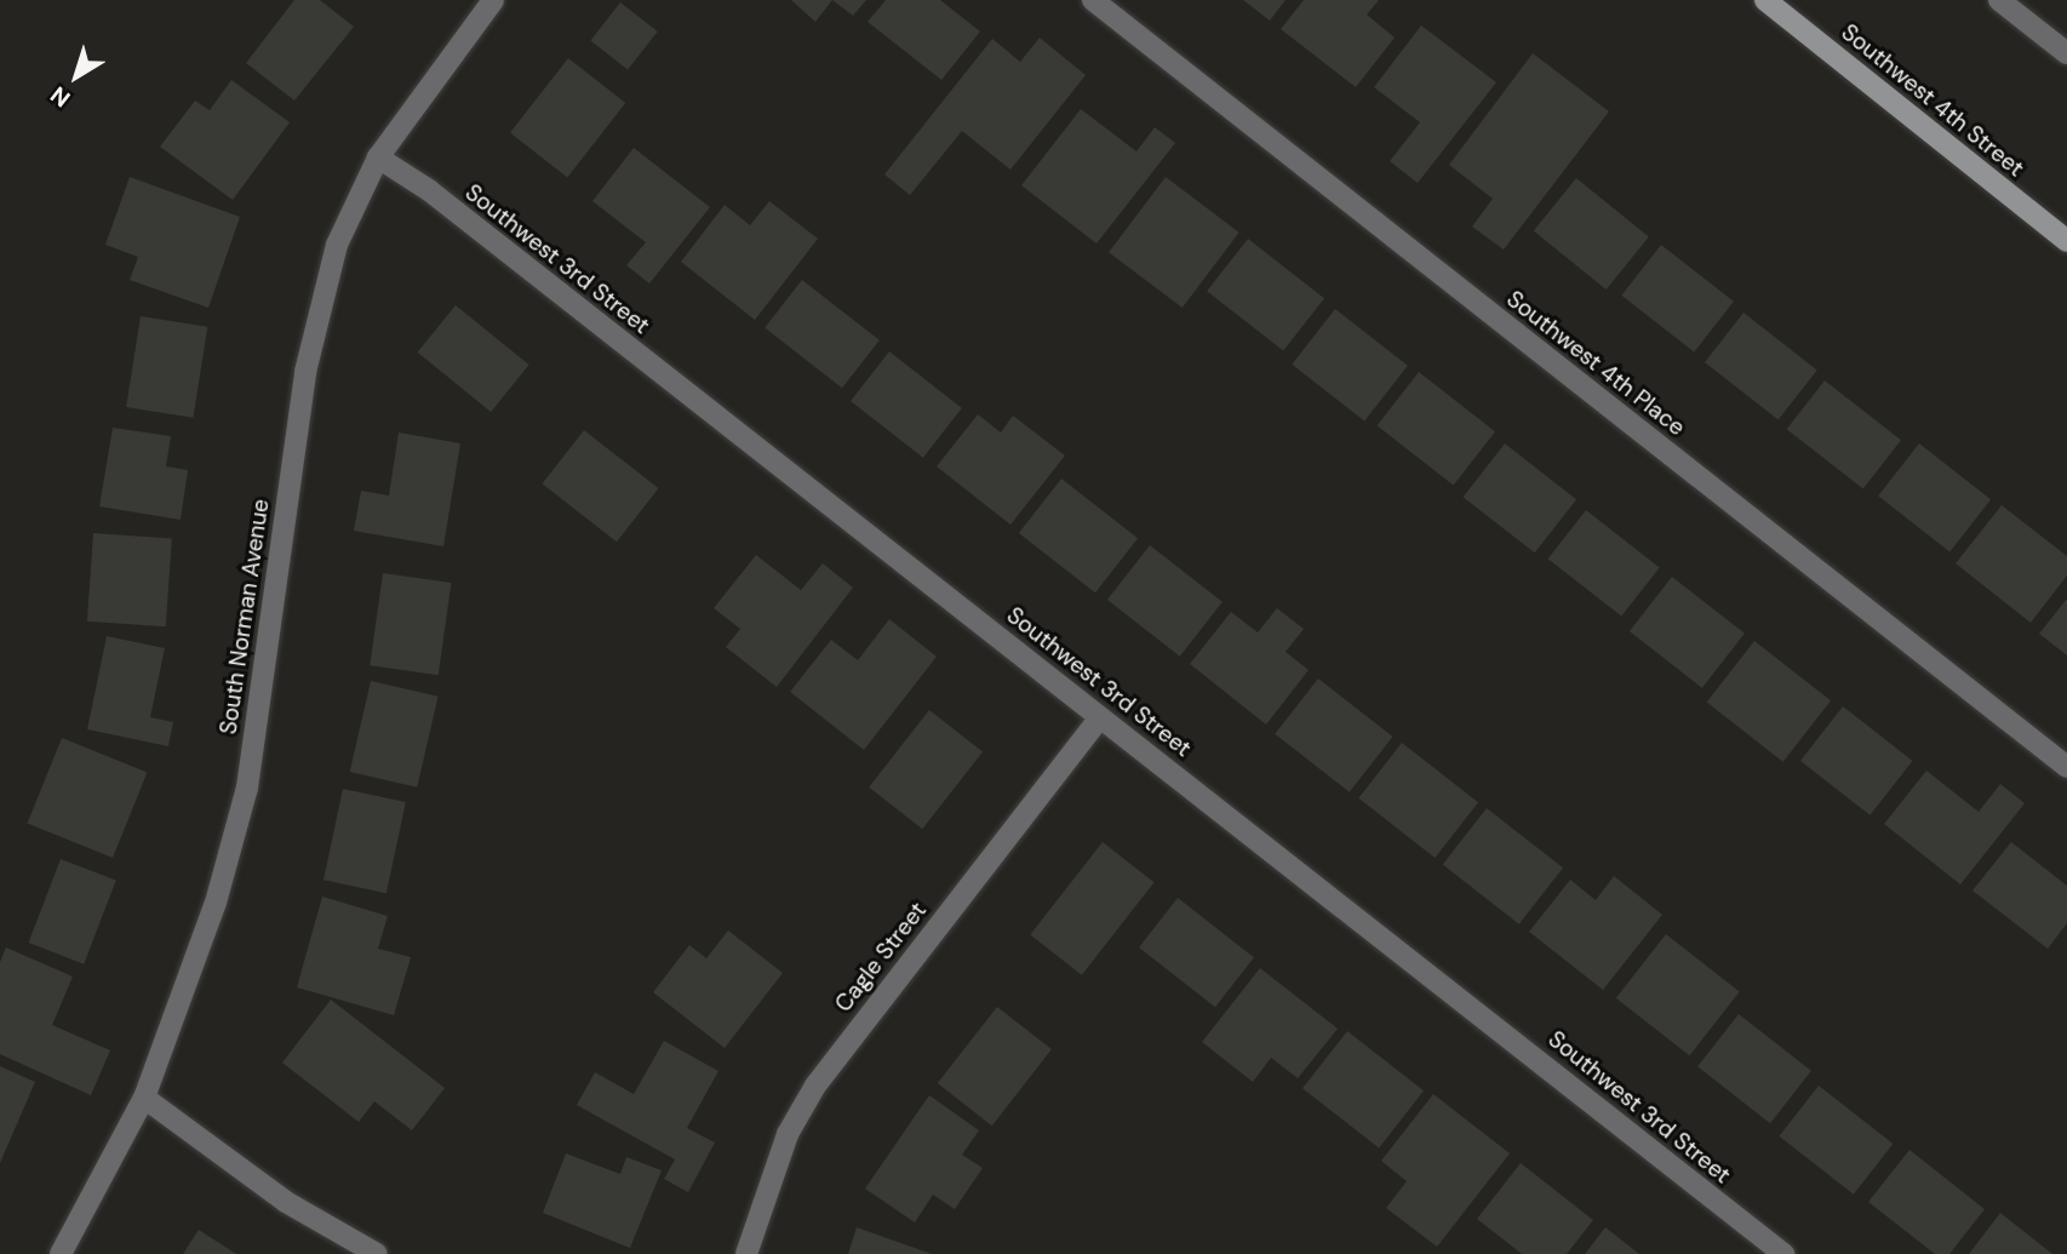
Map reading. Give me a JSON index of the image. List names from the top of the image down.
{
  "streets": {
    "main road": ["Southwest 4th Street"],
    "street": [
      "Southwest 3rd Street",
      "Southwest 4th Place",
      "South Norman Avenue",
      "Cagle Street"
    ]
  },
  "crossings": [
    ["Southwest 3rd Street", "South Norman Avenue"],
    ["Southwest 3rd Street", "Cagle Street"]
  ],
  "north": "bottom left"
}
